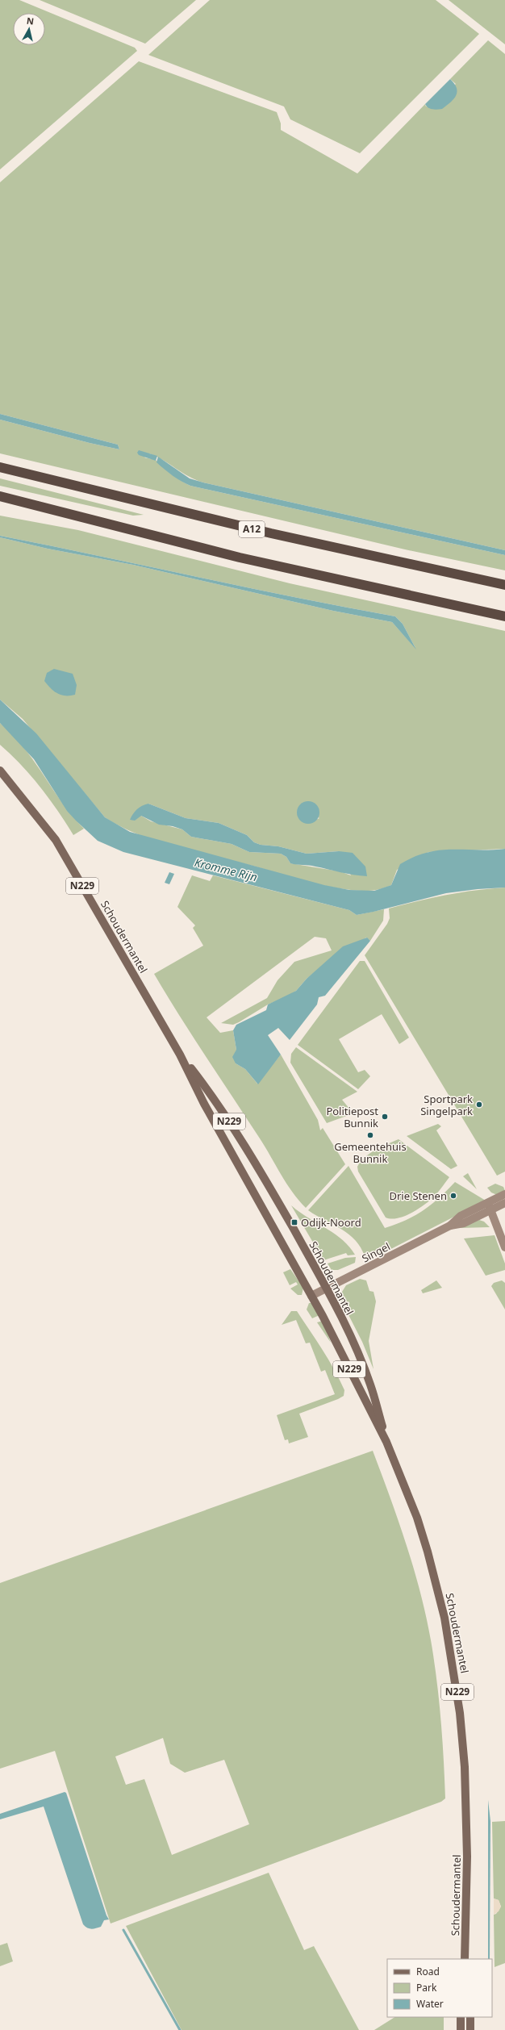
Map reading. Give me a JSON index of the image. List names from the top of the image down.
{
  "streets": {
    "highway": ["A12"],
    "main road": ["N229", "Schoudermantel"],
    "street": ["Singel"]
  },
  "crossings": [
    ["Schoudermantel", "Singel"]
  ],
  "water": ["Kromme Rijn"],
  "places": {
    "other": [
      "Sportpark Singelpark",
      "Politiepost Bunnik",
      "Gemeentehuis Bunnik",
      "Drie Stenen"
    ],
    "transit": ["Odijk-Noord"]
  },
  "legend": ["Road", "Park", "Water"],
  "north": "top"
}
